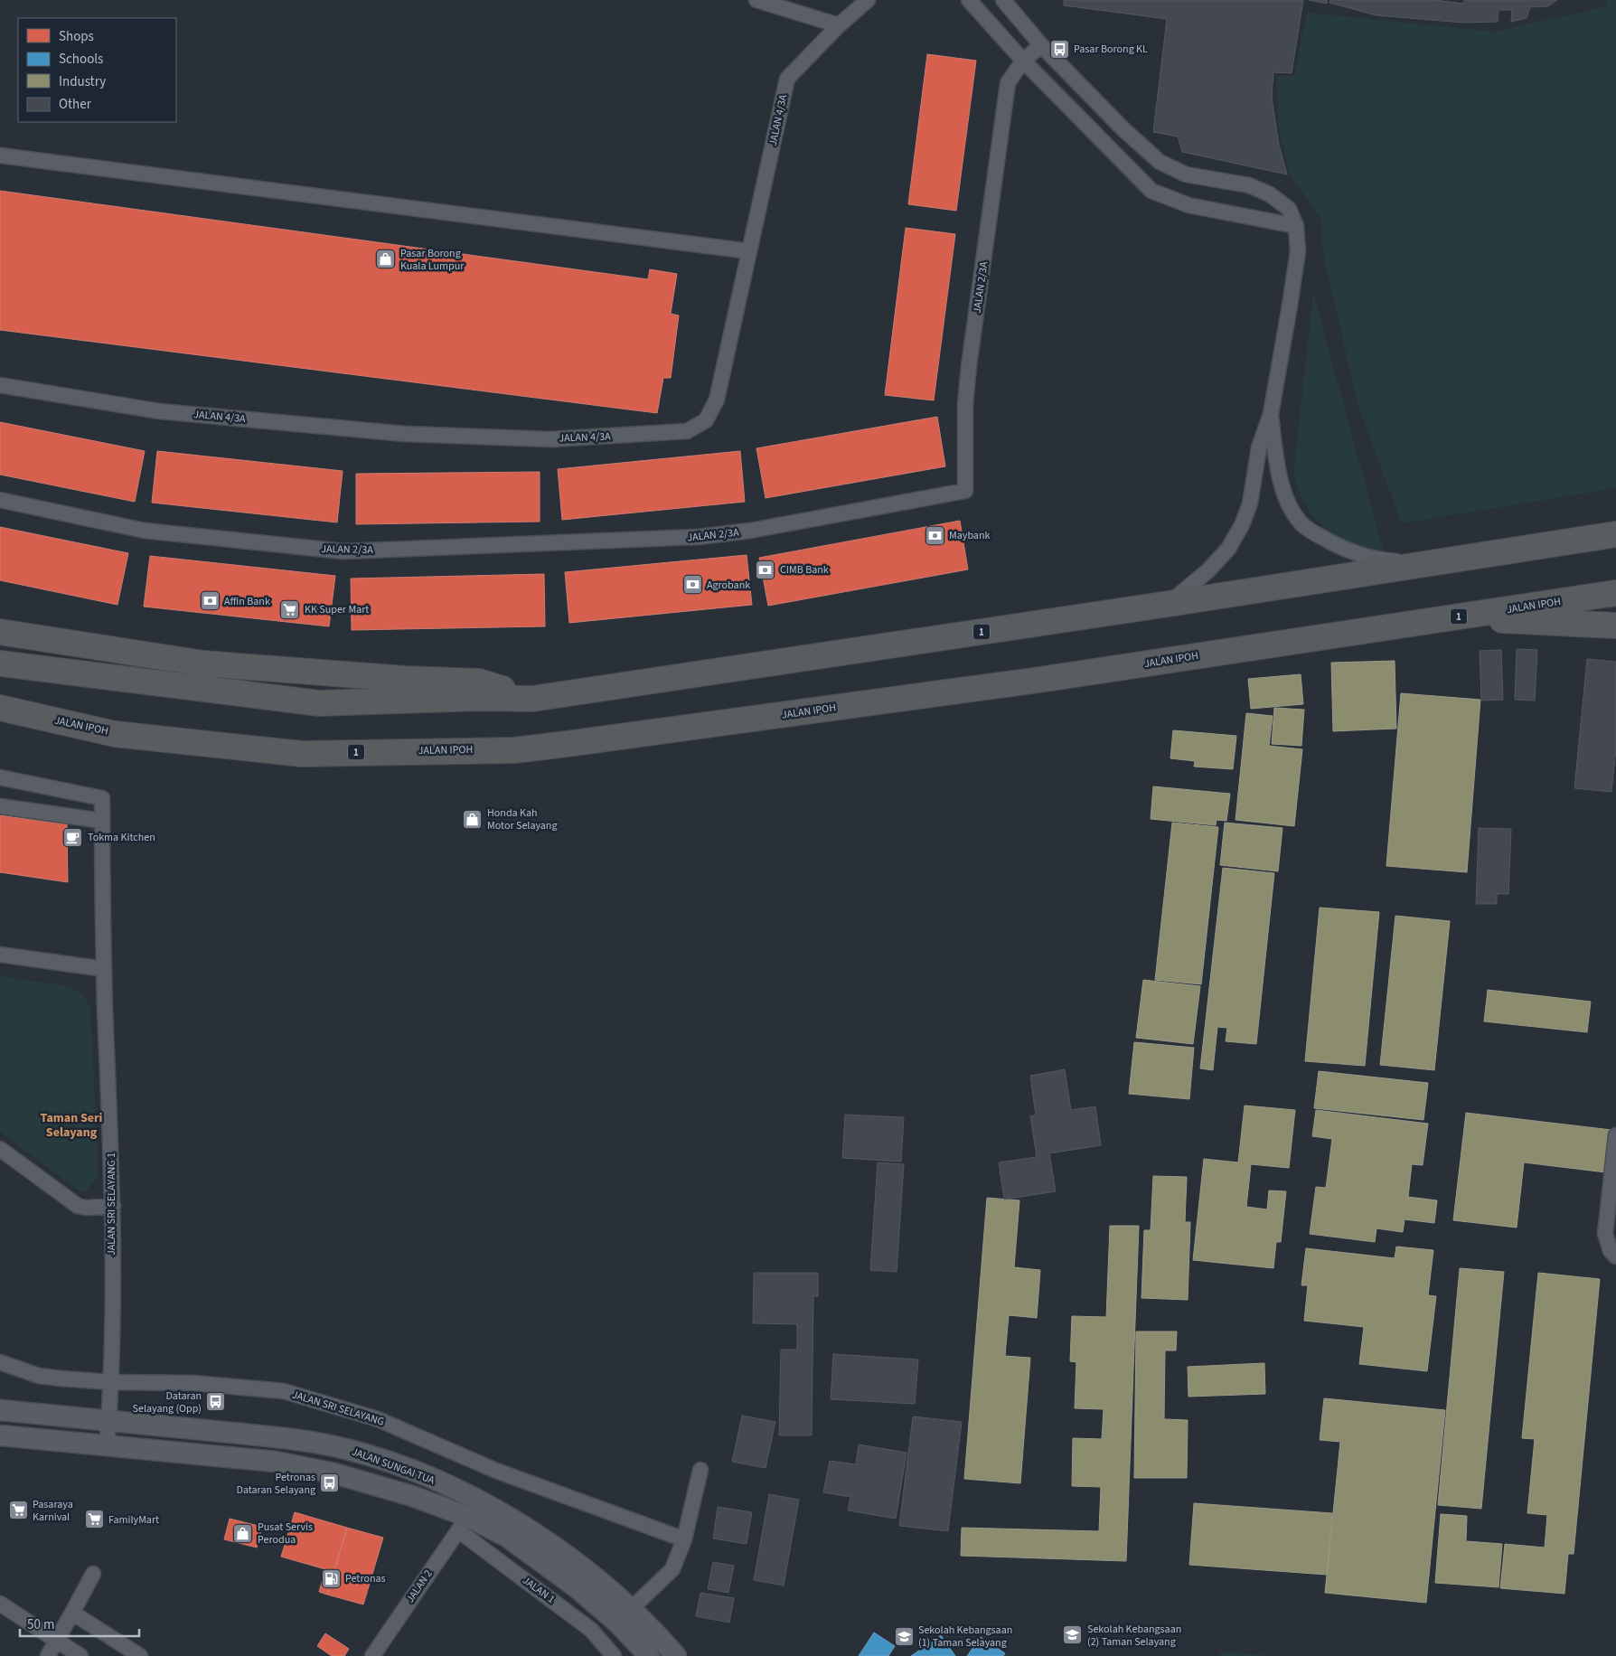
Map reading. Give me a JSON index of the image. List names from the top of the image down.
{
  "streets": {
    "highway": ["JALAN IPOH", "1"],
    "main road": ["JALAN SUNGAI TUA"],
    "street": [
      "JALAN 4/3A",
      "JALAN 2/3A",
      "JALAN SRI SELAYANG 1",
      "JALAN SRI SELAYANG",
      "JALAN 2",
      "JALAN 1"
    ]
  },
  "crossings": [
    ["JALAN SRI SELAYANG 1", "JALAN SRI SELAYANG"],
    ["JALAN SRI SELAYANG 1", "JALAN SUNGAI TUA"],
    ["JALAN SUNGAI TUA", "JALAN 2"],
    ["JALAN SUNGAI TUA", "JALAN 1"],
    ["JALAN 2", "JALAN 1"]
  ],
  "districts": ["Taman Seri Selayang"],
  "places": {
    "bus stop": ["Pasar Borong KL", "Dataran Selayang (Opp)", "Petronas Dataran Selayang"],
    "shop": ["Pasar Borong Kuala Lumpur", "Honda Kah Motor Selayang", "Pusat Servis Perodua"],
    "bank": [
      "Maybank",
      "CIMB Bank",
      "Agrobank",
      "Affin Bank"
    ],
    "supermarket": ["KK Super Mart", "Pasaraya Karnival", "FamilyMart"],
    "cafe": ["Tokma Kitchen"],
    "fuel station": ["Petronas"],
    "school or university": ["Sekolah Kebangsaan (2) Taman Selayang", "Sekolah Kebangsaan (1) Taman Selayang"]
  },
  "legend": [
    "Shops",
    "Schools",
    "Industry",
    "Other"
  ],
  "scale_bar": "50 m"
}
